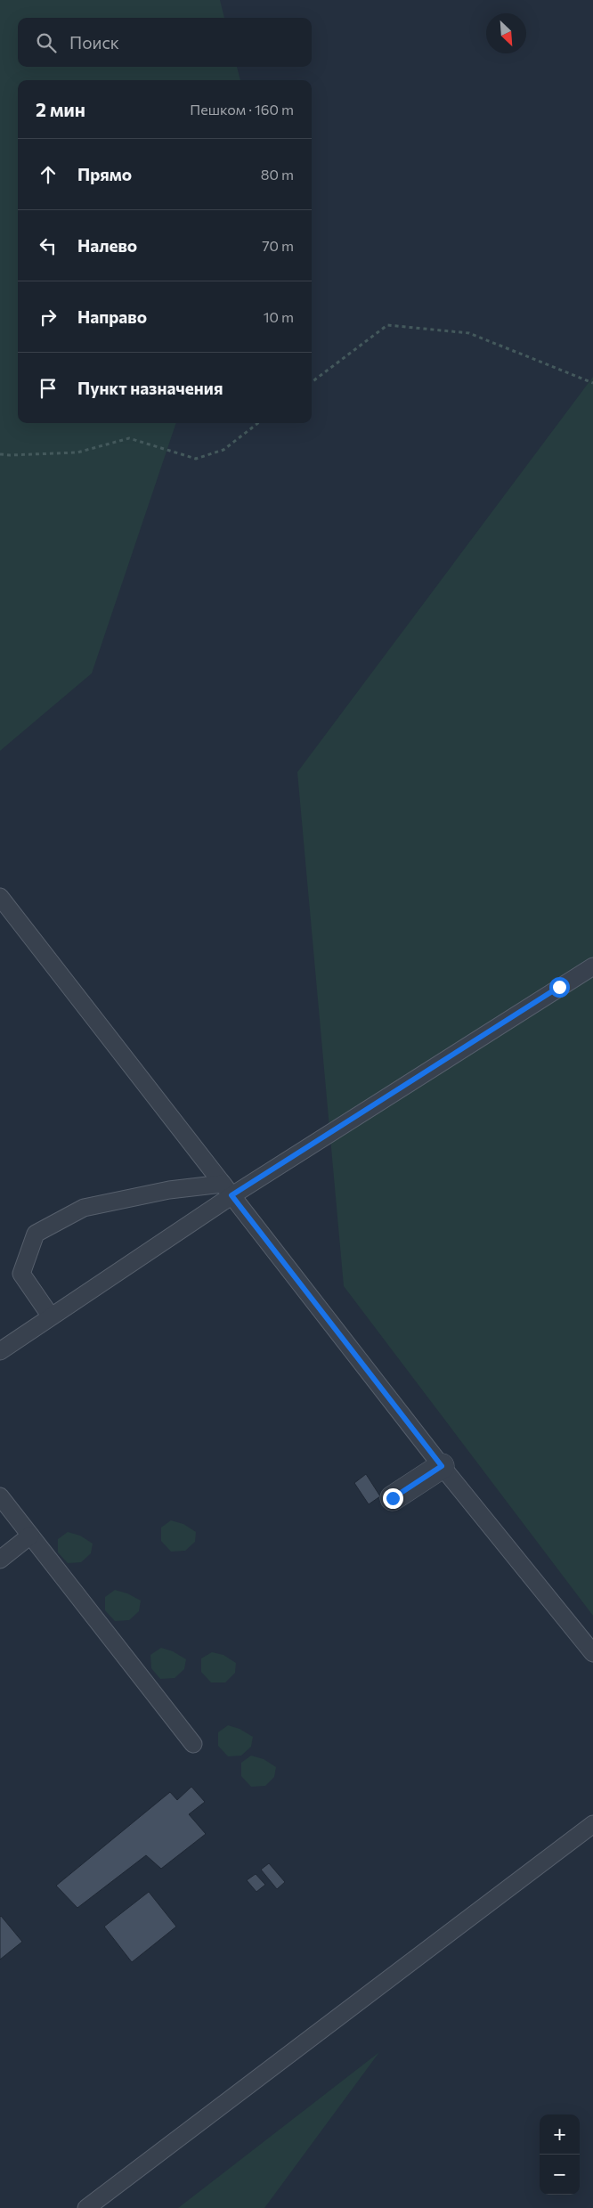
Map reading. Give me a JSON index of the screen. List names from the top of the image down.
{
  "north": "bottom right",
  "page": {
    "search": "Поиск",
    "heading": ["2 мин", "Пешком · 160 m"],
    "list": [
      ["Прямо", "80 m"],
      ["Налево", "70 m"],
      ["Направо", "10 m"],
      "Пункт назначения"
    ],
    "map_buttons": ["+", "−"]
  }
}
